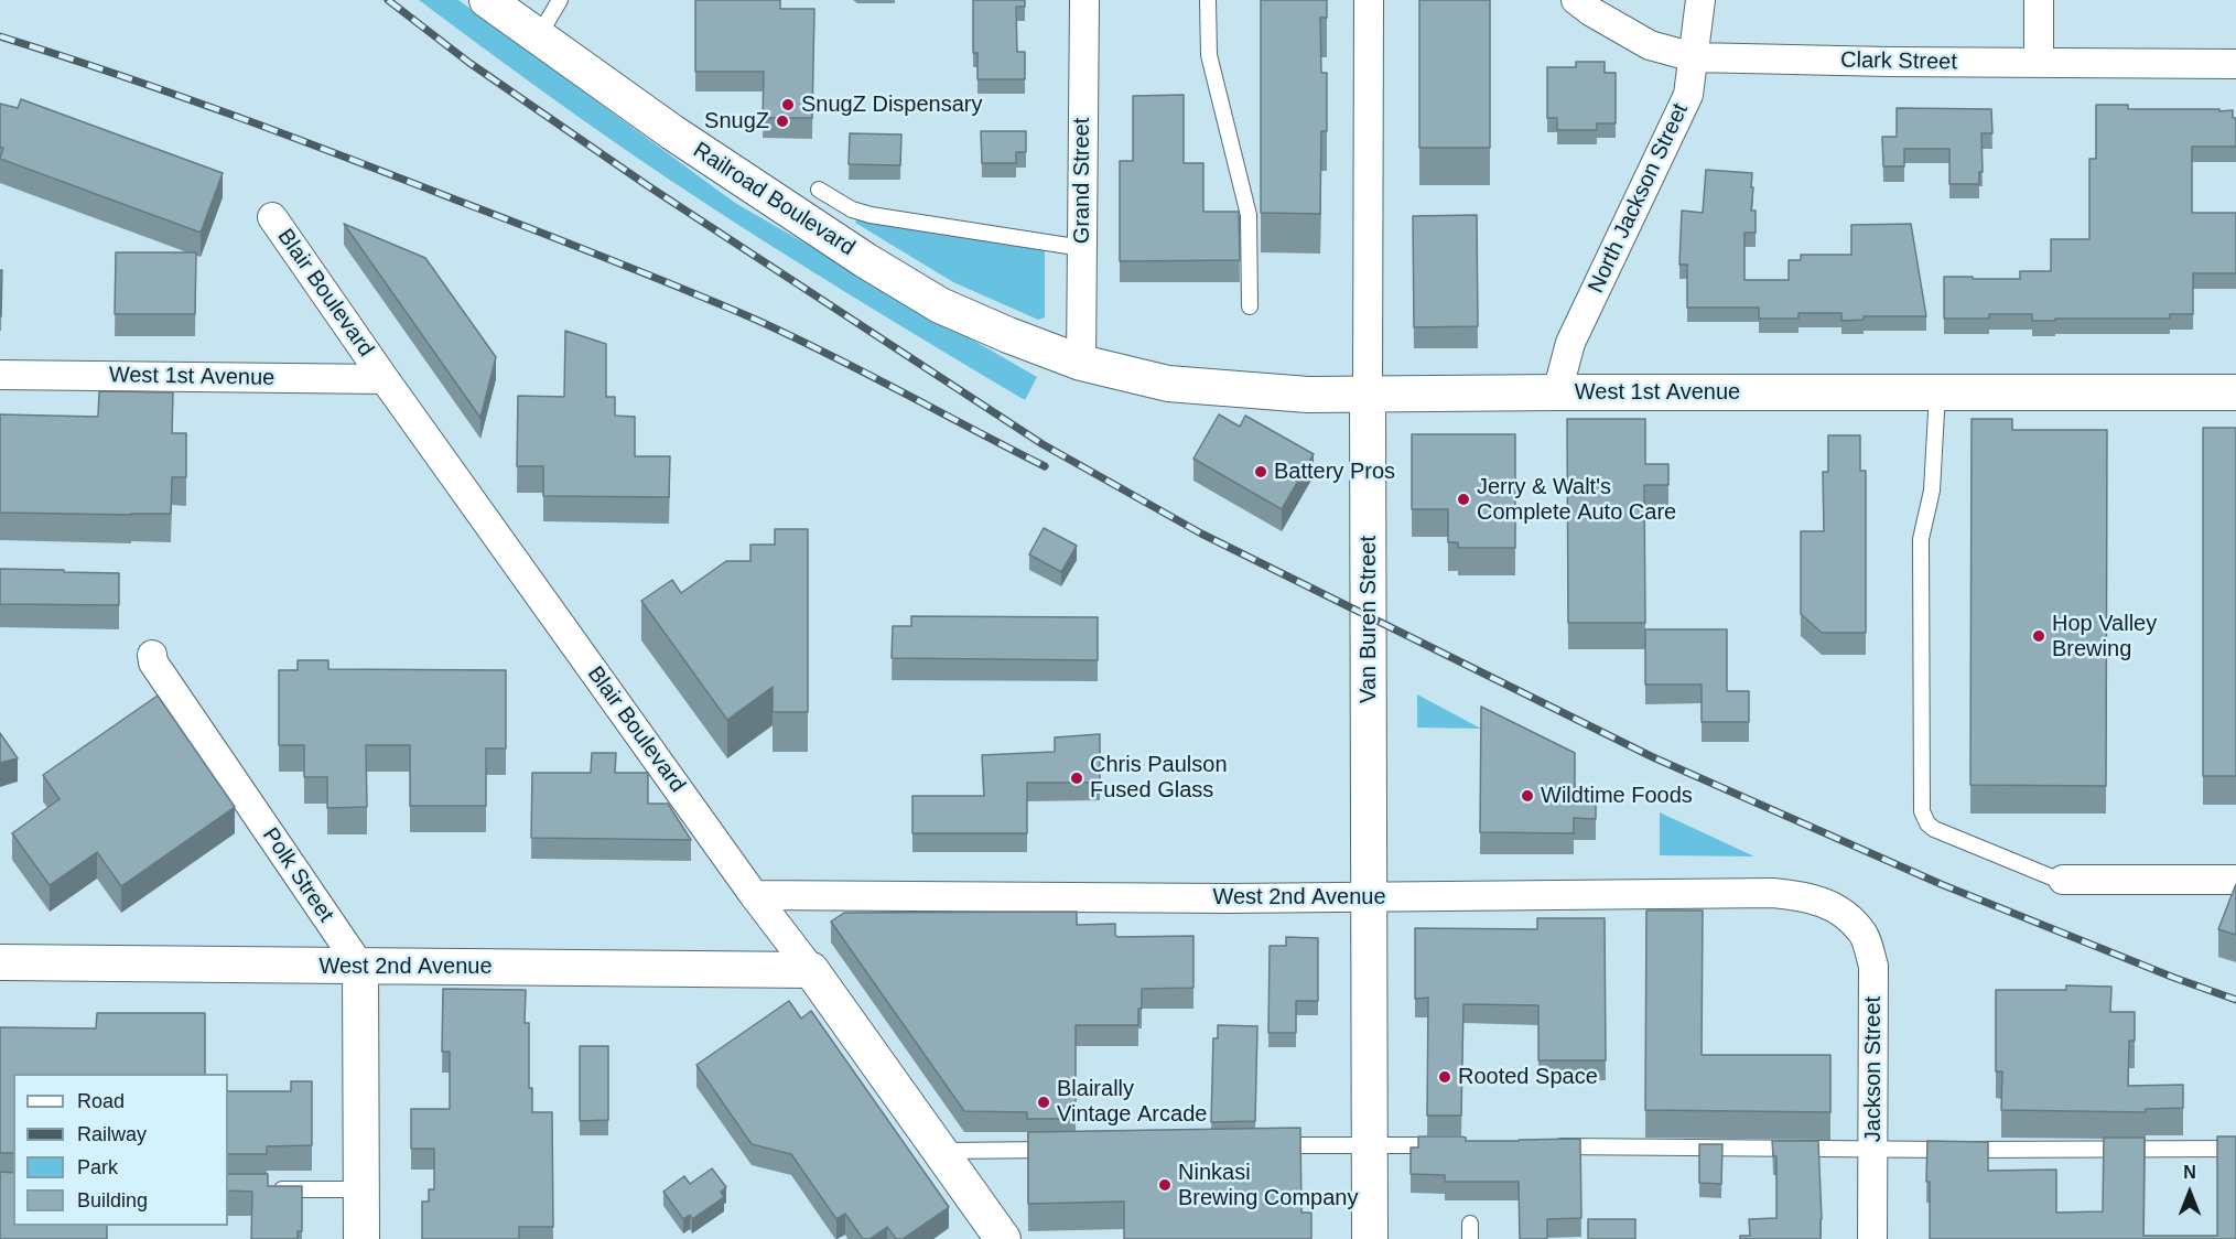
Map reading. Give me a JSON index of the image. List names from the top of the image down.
{
  "streets": {
    "street": [
      "Clark Street",
      "Grand Street",
      "North Jackson Street",
      "Railroad Boulevard",
      "Blair Boulevard",
      "West 1st Avenue",
      "Van Buren Street",
      "Polk Street",
      "West 2nd Avenue",
      "Jackson Street"
    ]
  },
  "crossings": [
    ["Clark Street", "North Jackson Street"],
    ["Grand Street", "Railroad Boulevard"],
    ["Grand Street", "West 1st Avenue"],
    ["North Jackson Street", "West 1st Avenue"],
    ["Railroad Boulevard", "West 1st Avenue"],
    ["Blair Boulevard", "West 1st Avenue"],
    ["Blair Boulevard", "West 2nd Avenue"],
    ["West 1st Avenue", "Van Buren Street"],
    ["Van Buren Street", "West 2nd Avenue"],
    ["Polk Street", "West 2nd Avenue"],
    ["West 2nd Avenue", "Jackson Street"]
  ],
  "places": [
    "SnugZ Dispensary",
    "SnugZ",
    "Battery Pros",
    "Jerry & Walt's Complete Auto Care",
    "Hop Valley Brewing",
    "Chris Paulson Fused Glass",
    "Wildtime Foods",
    "Rooted Space",
    "Blairally Vintage Arcade",
    "Ninkasi Brewing Company"
  ],
  "legend": [
    "Road",
    "Railway",
    "Park",
    "Building"
  ],
  "north": "top"
}
